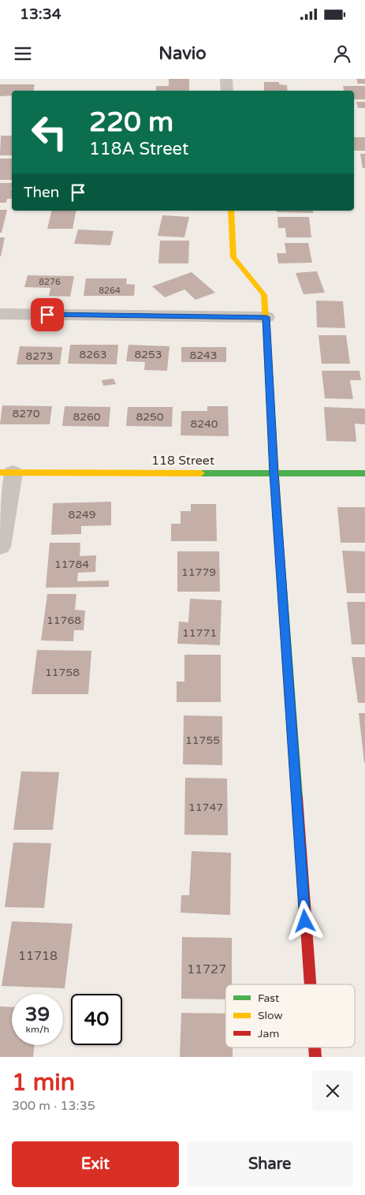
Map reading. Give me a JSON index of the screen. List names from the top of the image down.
{
  "streets": {
    "street": ["118 Street"]
  },
  "house_numbers": [
    "8276",
    "8264",
    "8263",
    "8253",
    "8243",
    "8273",
    "8270",
    "8260",
    "8250",
    "8240",
    "8249",
    "11784",
    "11779",
    "11768",
    "11771",
    "11758",
    "11755",
    "11747",
    "11718",
    "11727"
  ],
  "legend": ["Fast", "Slow", "Jam"],
  "page": {
    "status": "13:34",
    "header": "Navio",
    "turn": ["220 m", "118A Street"],
    "then": "Then",
    "speed": "39 km/h",
    "limit": "40",
    "heading": ["1 min", "300 m · 13:35"],
    "buttons": ["Exit", "Share"]
  }
}
